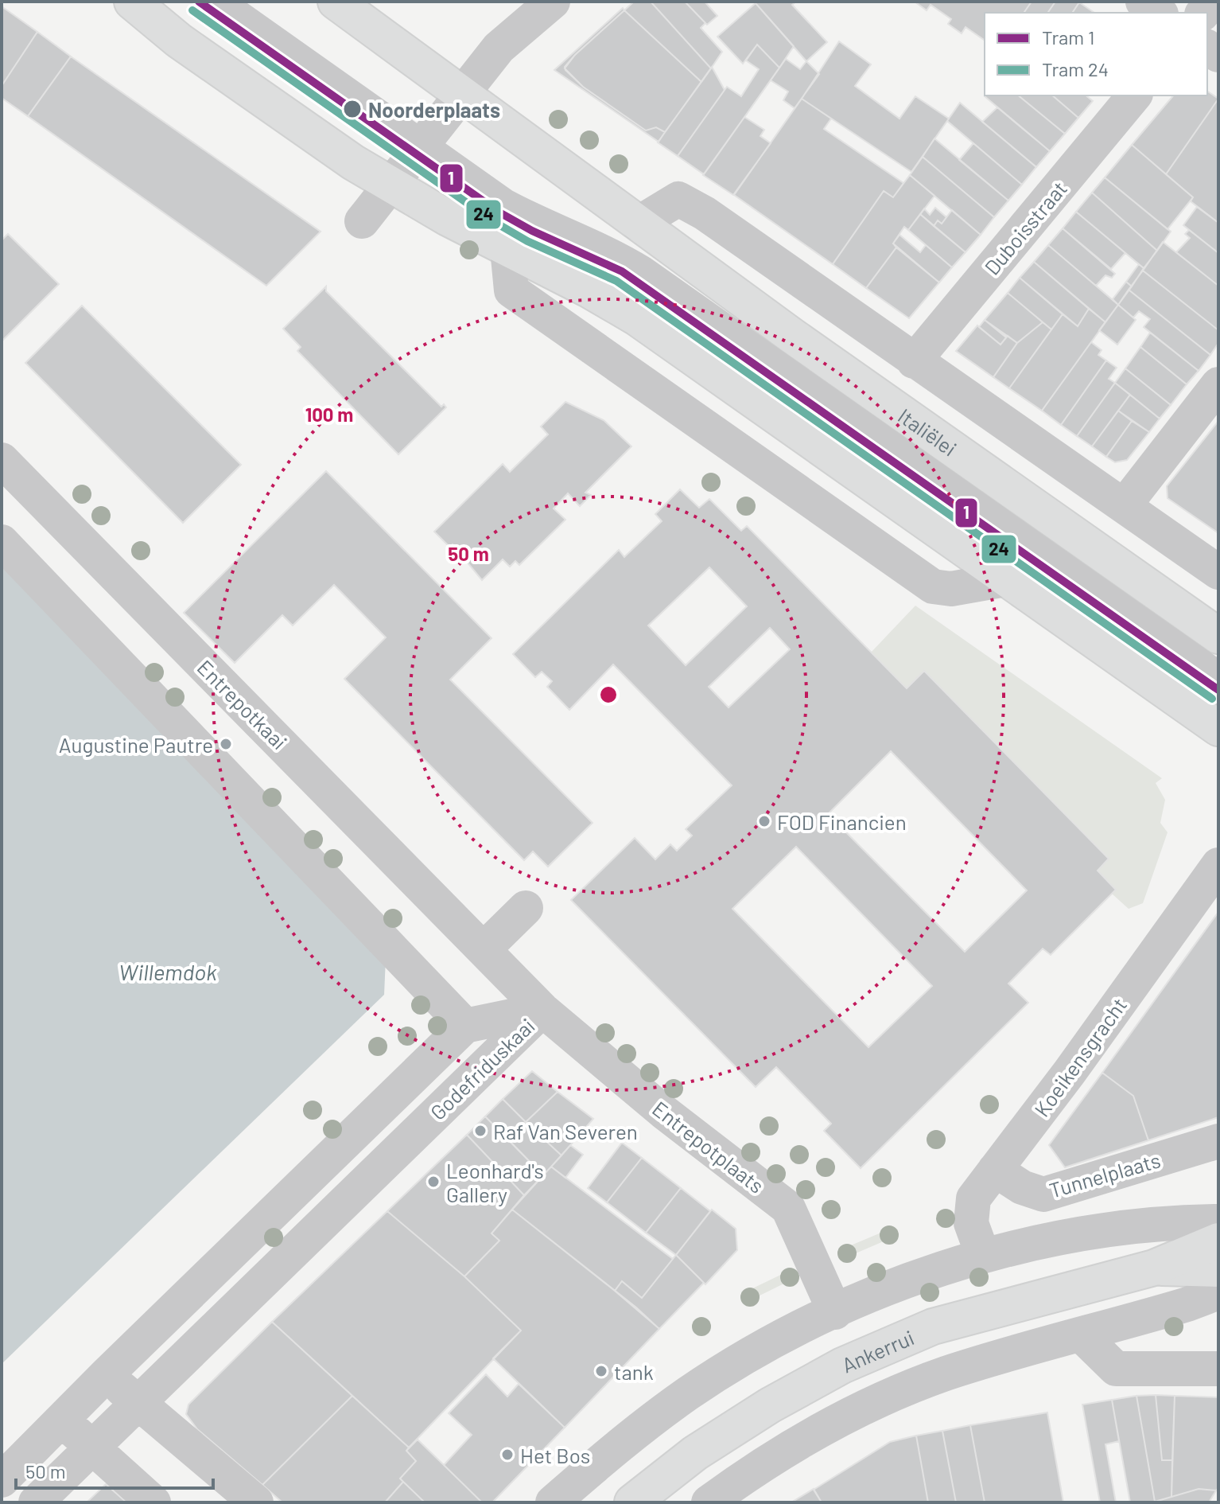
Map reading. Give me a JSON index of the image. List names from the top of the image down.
{
  "streets": {
    "main road": ["Italiëlei", "Ankerrui"],
    "street": [
      "Duboisstraat",
      "Entrepotkaai",
      "Koeikensgracht",
      "Godefriduskaai",
      "Entrepotplaats",
      "Tunnelplaats"
    ]
  },
  "crossings": [
    ["Entrepotkaai", "Godefriduskaai"],
    ["Entrepotkaai", "Entrepotplaats"],
    ["Koeikensgracht", "Tunnelplaats"],
    ["Godefriduskaai", "Entrepotplaats"]
  ],
  "water": ["Willemdok"],
  "places": [
    "Noorderplaats",
    "Augustine Pautre",
    "FOD Financien",
    "Raf Van Severen",
    "Leonhard's Gallery",
    "tank",
    "Het Bos"
  ],
  "lines": ["tram line 1", "tram line 24"],
  "legend": ["Tram 1", "Tram 24"],
  "scale_bar": "50 m",
  "rings": ["100 m", "50 m"]
}
